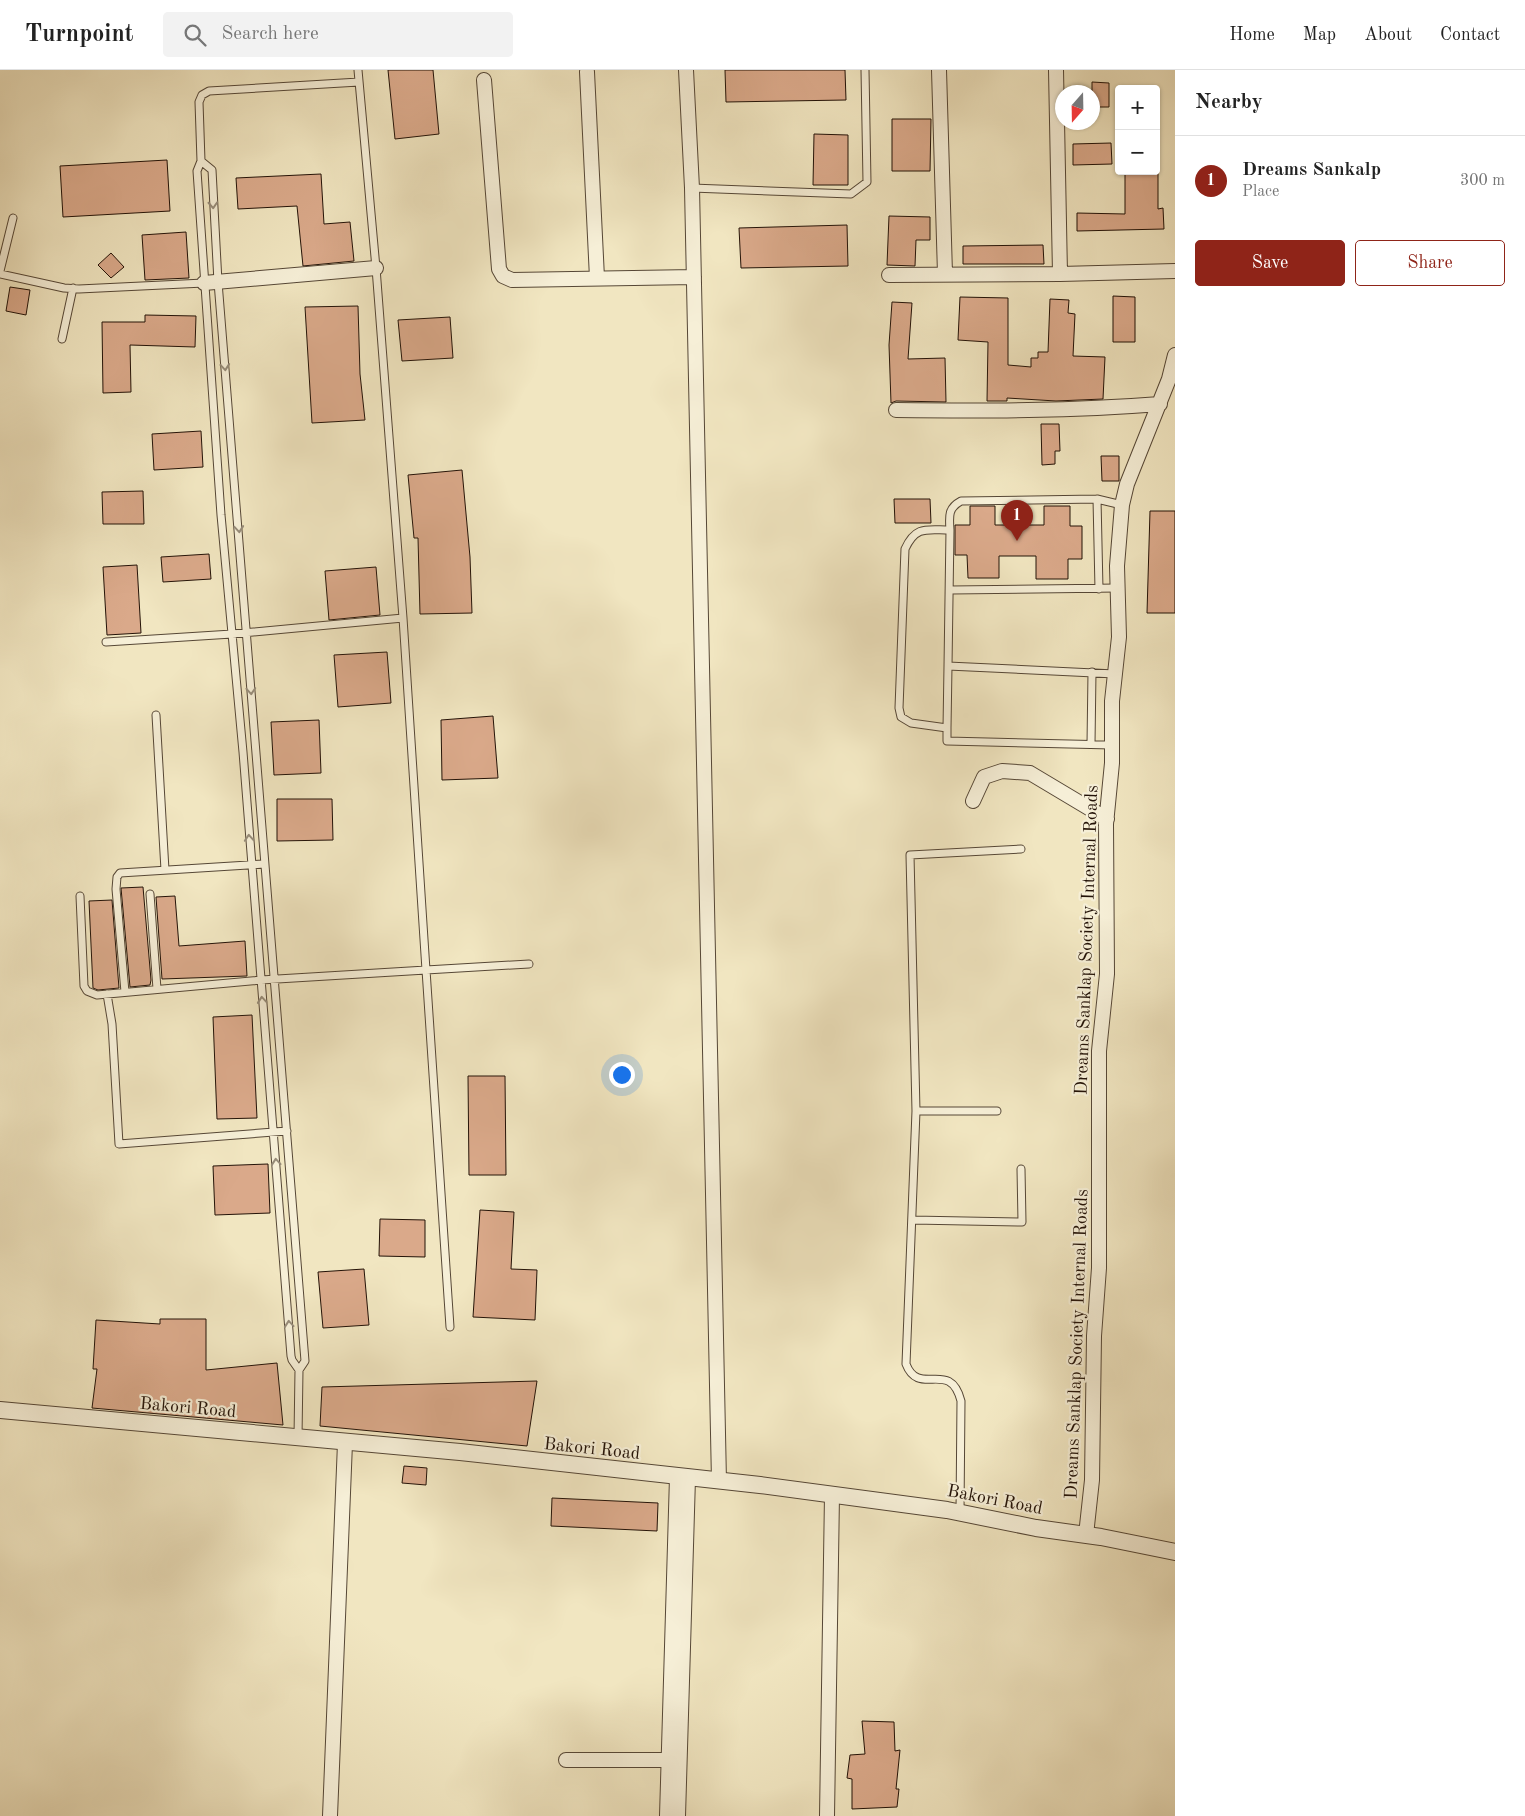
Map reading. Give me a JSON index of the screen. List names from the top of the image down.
{
  "streets": {
    "street": ["Dreams Sanklap Society Internal Roads", "Bakori Road"]
  },
  "crossings": [
    ["Dreams Sanklap Society Internal Roads", "Bakori Road"]
  ],
  "north": "bottom",
  "page": {
    "header": "Turnpoint",
    "search": "Search here",
    "nav": [
      "Home",
      "Map",
      "About",
      "Contact"
    ],
    "heading": "Nearby",
    "map_buttons": ["+", "−"],
    "list": [
      {
        "mark": "1",
        "name": "Dreams Sankalp",
        "note": "Place",
        "value": "300 m"
      }
    ],
    "buttons": ["Save", "Share"],
    "pins": "1"
  }
}
